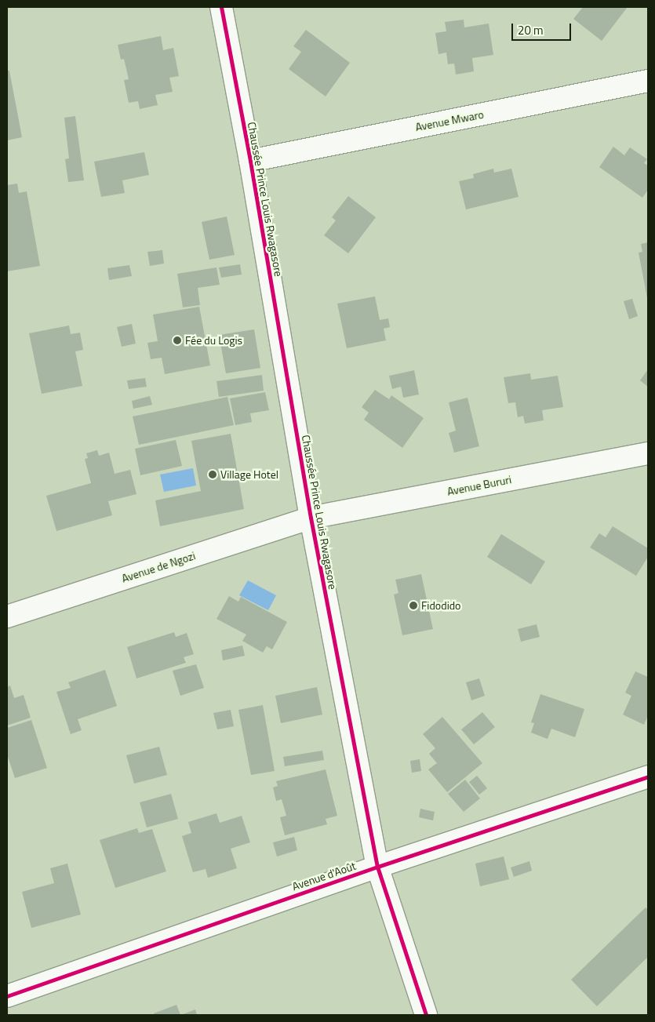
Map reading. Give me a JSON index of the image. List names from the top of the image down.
{
  "streets": {
    "street": [
      "Avenue Mwaro",
      "Chaussée Prince Louis Rwagasore",
      "Avenue Bururi",
      "Avenue de Ngozi",
      "Avenue d'Août"
    ]
  },
  "crossings": [
    ["Avenue Mwaro", "Chaussée Prince Louis Rwagasore"],
    ["Chaussée Prince Louis Rwagasore", "Avenue Bururi"],
    ["Chaussée Prince Louis Rwagasore", "Avenue de Ngozi"],
    ["Chaussée Prince Louis Rwagasore", "Avenue d'Août"],
    ["Avenue Bururi", "Avenue de Ngozi"]
  ],
  "places": ["Fée du Logis", "Village Hotel", "Fidodido"],
  "scale_bar": "20 m"
}
